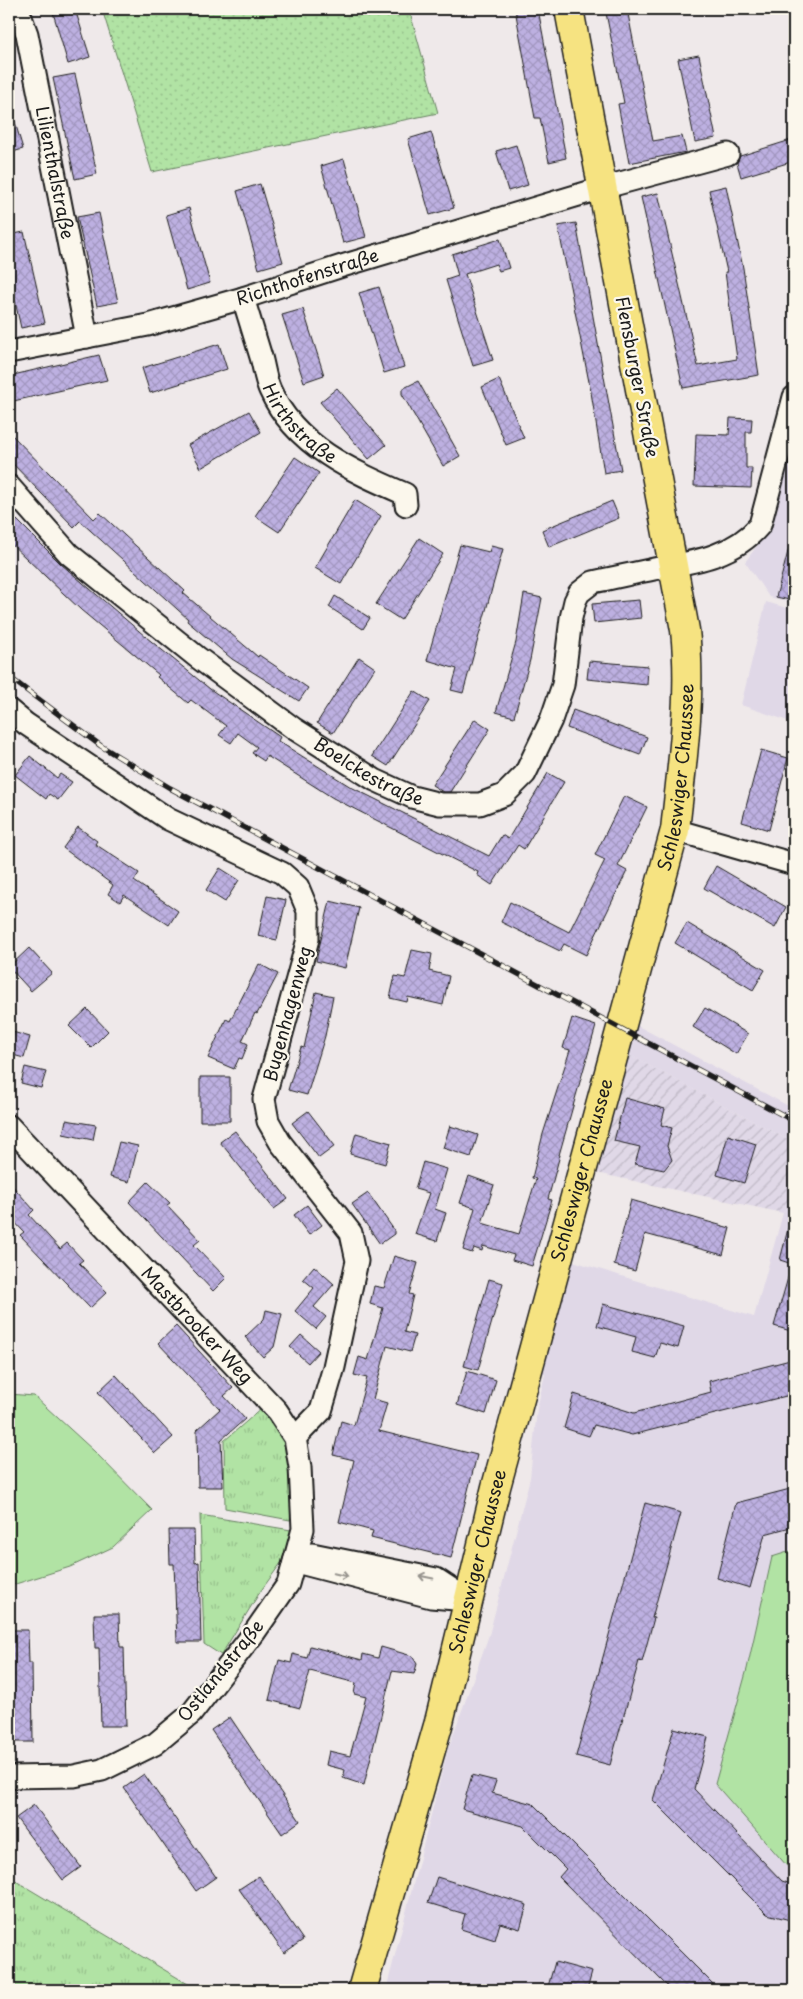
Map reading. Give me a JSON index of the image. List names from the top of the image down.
{
  "streets": {
    "main road": ["Flensburger Straße", "Schleswiger Chaussee"],
    "street": [
      "Lilienthalstraße",
      "Richthofenstraße",
      "Hirthstraße",
      "Boelckestraße",
      "Bugenhagenweg",
      "Mastbrooker Weg",
      "Ostlandstraße"
    ]
  },
  "crossings": [
    ["Lilienthalstraße", "Richthofenstraße"],
    ["Richthofenstraße", "Flensburger Straße"],
    ["Richthofenstraße", "Hirthstraße"],
    ["Flensburger Straße", "Boelckestraße"],
    ["Flensburger Straße", "Schleswiger Chaussee"],
    ["Boelckestraße", "Schleswiger Chaussee"],
    ["Bugenhagenweg", "Mastbrooker Weg"],
    ["Mastbrooker Weg", "Ostlandstraße"]
  ]
}
